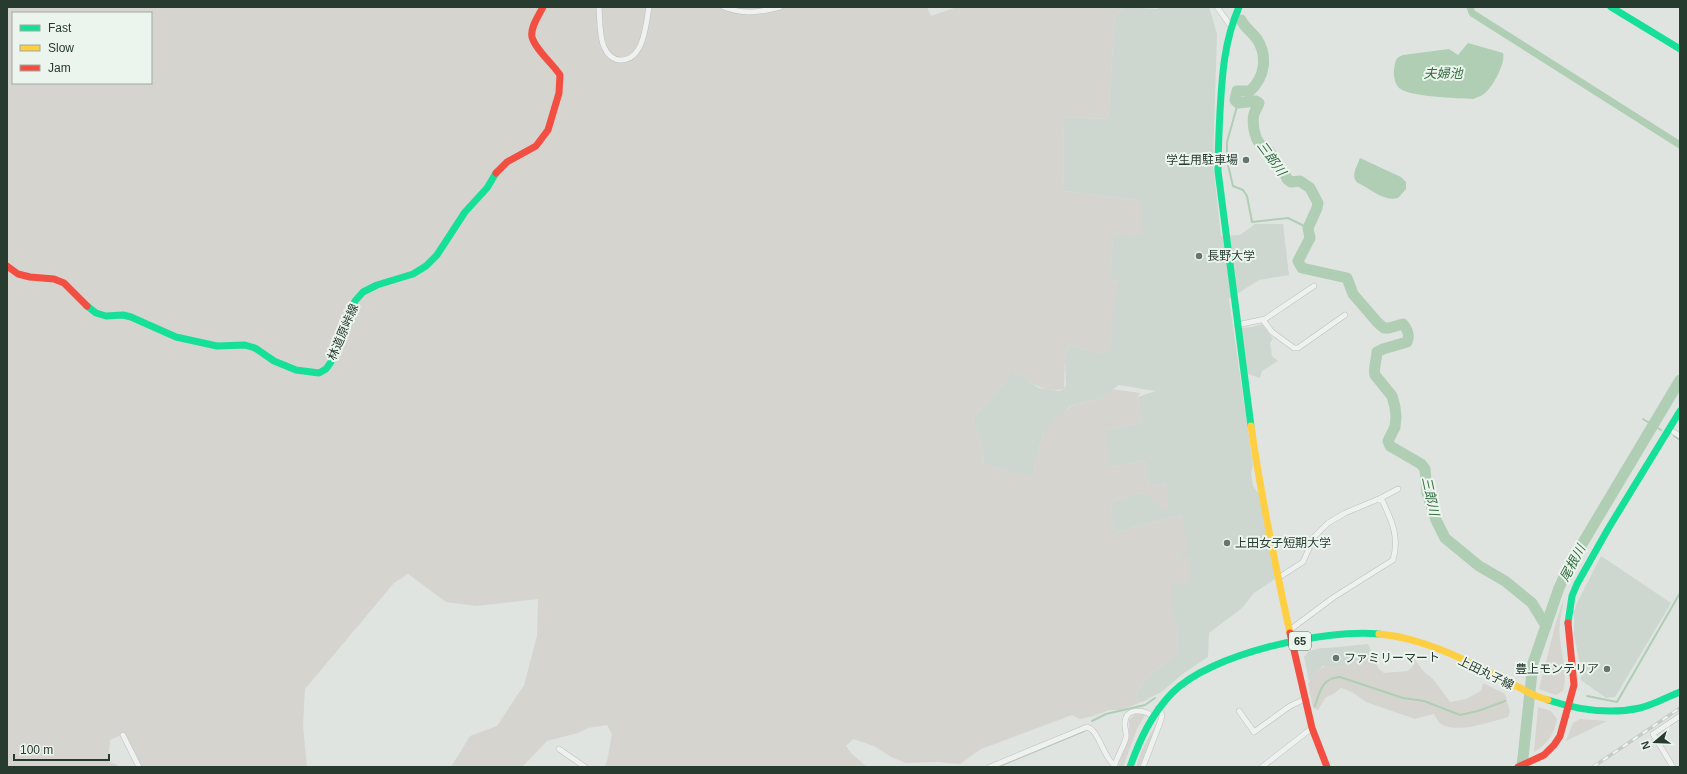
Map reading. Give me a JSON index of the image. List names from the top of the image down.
{
  "streets": {
    "street": ["林道原峠線", "65", "上田丸子線"]
  },
  "water": ["夫婦池", "三郎川", "尾根川"],
  "places": [
    "学生用駐車場",
    "長野大学",
    "上田女子短期大学",
    "ファミリーマート",
    "豊上モンテリア"
  ],
  "legend": ["Fast", "Slow", "Jam"],
  "scale_bar": "100 m",
  "north": "left"
}
